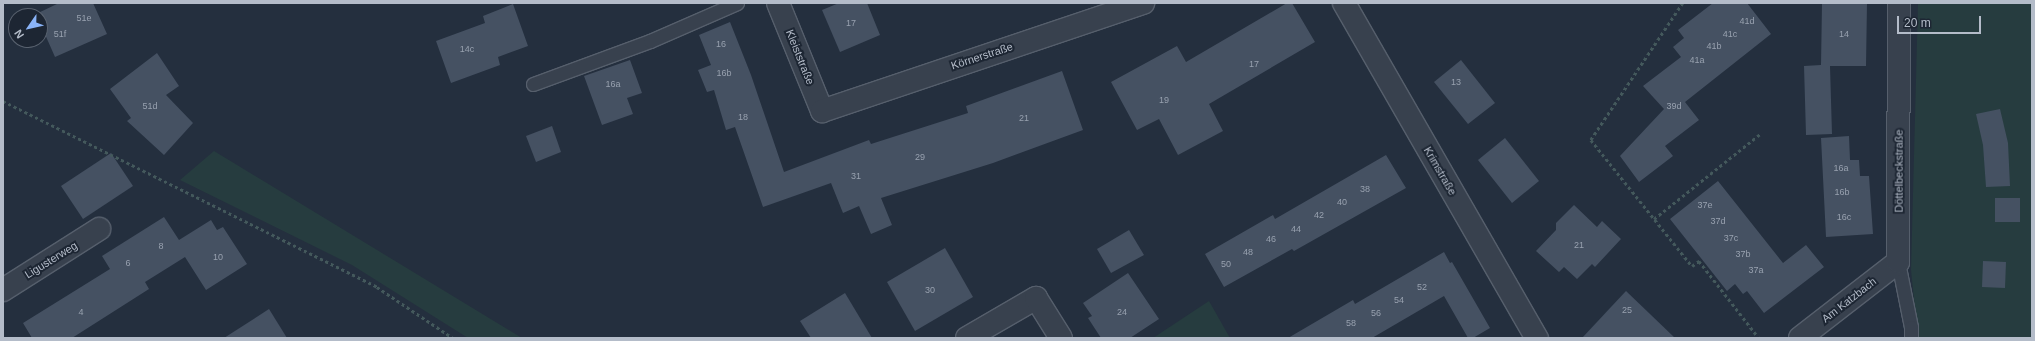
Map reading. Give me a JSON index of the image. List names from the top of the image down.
{
  "streets": {
    "street": [
      "Körnerstraße",
      "Kleiststraße",
      "Krimstraße",
      "Döttelbeckstraße",
      "Ligusterweg",
      "Am Katzbach"
    ]
  },
  "crossings": [
    ["Körnerstraße", "Kleiststraße"],
    ["Döttelbeckstraße", "Am Katzbach"]
  ],
  "house_numbers": [
    "51e",
    "41d",
    "17",
    "51f",
    "41c",
    "14",
    "16",
    "41b",
    "14c",
    "41a",
    "17",
    "16b",
    "13",
    "16a",
    "19",
    "51d",
    "39d",
    "18",
    "21",
    "29",
    "16a",
    "31",
    "38",
    "16b",
    "40",
    "37e",
    "42",
    "16c",
    "37d",
    "44",
    "37c",
    "46",
    "21",
    "8",
    "48",
    "37b",
    "10",
    "6",
    "50",
    "37a",
    "52",
    "30",
    "54",
    "25",
    "4",
    "24",
    "56",
    "58"
  ],
  "scale_bar": "20 m",
  "north": "bottom left"
}
